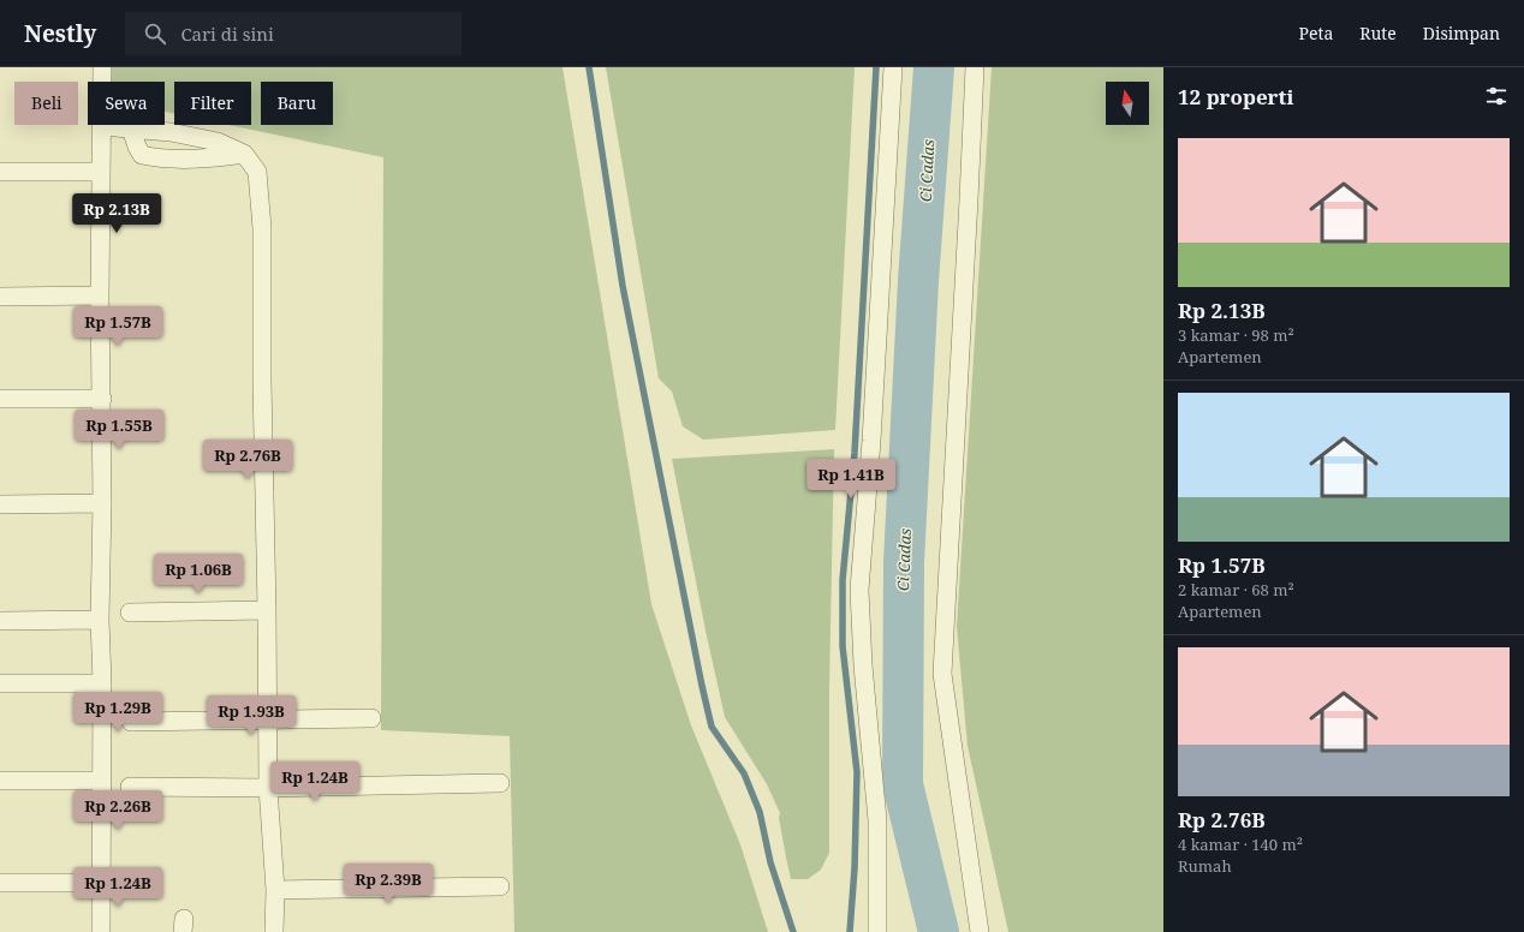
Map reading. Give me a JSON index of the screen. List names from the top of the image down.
{
  "water": ["Ci Cadas"],
  "north": "top",
  "page": {
    "header": "Nestly",
    "search": "Cari di sini",
    "nav": ["Peta", "Rute", "Disimpan"],
    "heading": "12 properti",
    "chip": [
      "Beli",
      "Sewa",
      "Filter",
      "Baru"
    ],
    "list": [
      {
        "name": "Rp 2.13B",
        "note": "3 kamar · 98 m² · Apartemen"
      },
      {
        "name": "Rp 1.57B",
        "note": "2 kamar · 68 m² · Apartemen"
      },
      {
        "name": "Rp 2.76B",
        "note": "4 kamar · 140 m² · Rumah"
      }
    ],
    "price": [
      "Rp 2.13B",
      "Rp 1.57B",
      "Rp 1.55B",
      "Rp 2.76B",
      "Rp 1.41B",
      "Rp 1.06B",
      "Rp 1.29B",
      "Rp 1.93B",
      "Rp 1.24B",
      "Rp 2.26B",
      "Rp 2.39B",
      "Rp 1.24B"
    ]
  }
}
